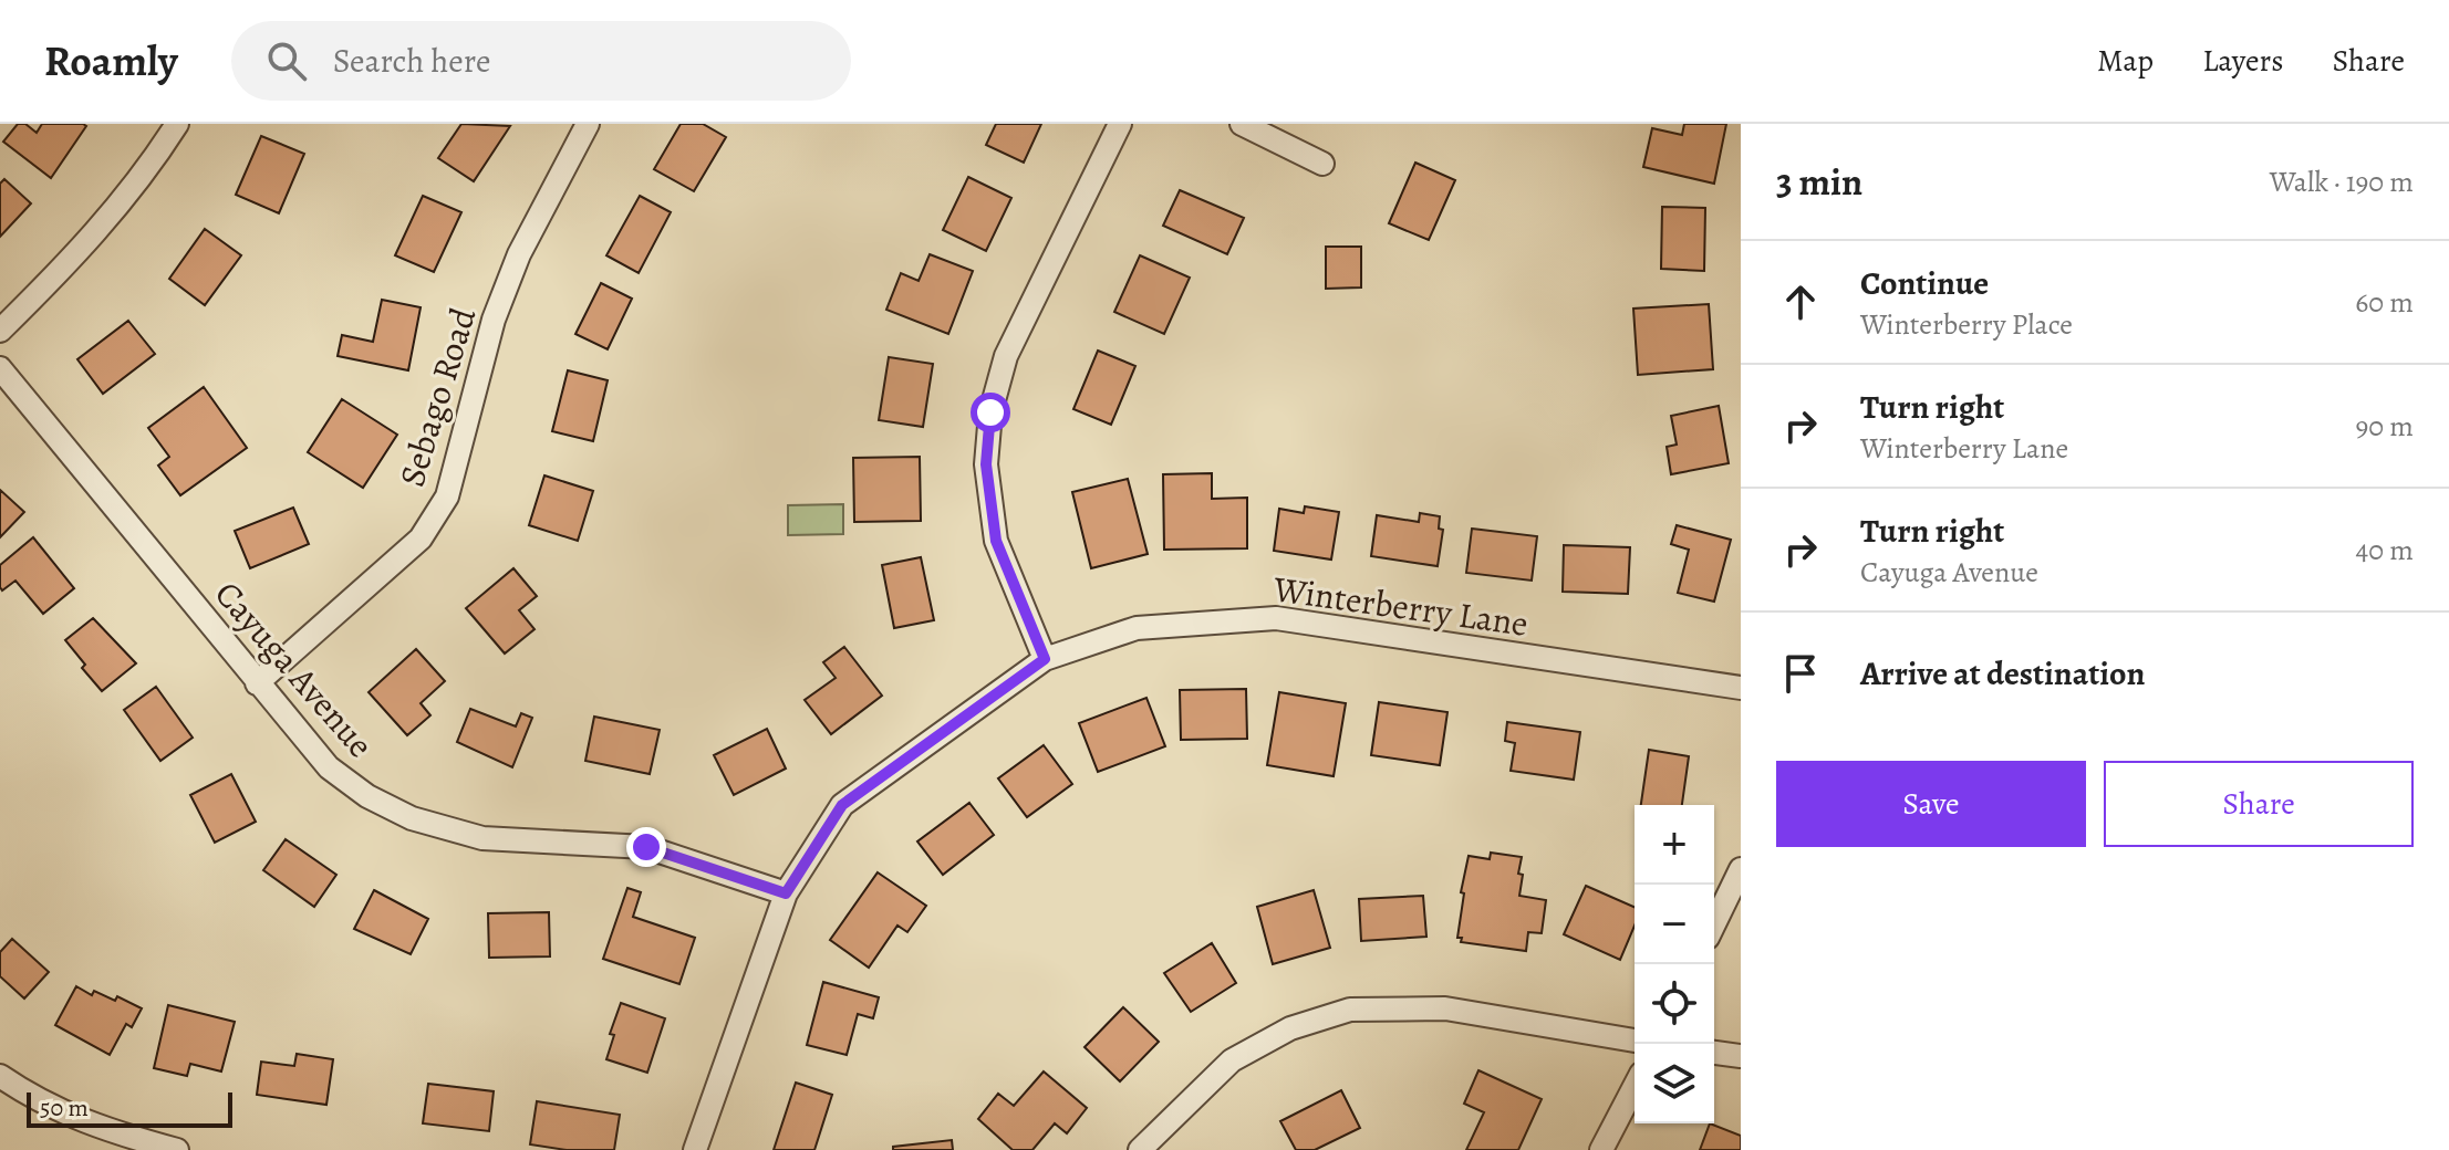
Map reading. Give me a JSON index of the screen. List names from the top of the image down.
{
  "streets": {
    "street": ["Sebago Road", "Winterberry Lane", "Cayuga Avenue"]
  },
  "crossings": [
    ["Sebago Road", "Cayuga Avenue"],
    ["Winterberry Lane", "Cayuga Avenue"]
  ],
  "scale_bar": "50 m",
  "page": {
    "header": "Roamly",
    "search": "Search here",
    "nav": ["Map", "Layers", "Share"],
    "heading": ["3 min", "Walk · 190 m"],
    "list": [
      ["Continue", "Winterberry Place", "60 m"],
      ["Turn right", "Winterberry Lane", "90 m"],
      ["Turn right", "Cayuga Avenue", "40 m"],
      "Arrive at destination"
    ],
    "buttons": ["Save", "Share"],
    "map_buttons": ["+", "−"],
    "scale": "50 m"
  }
}
